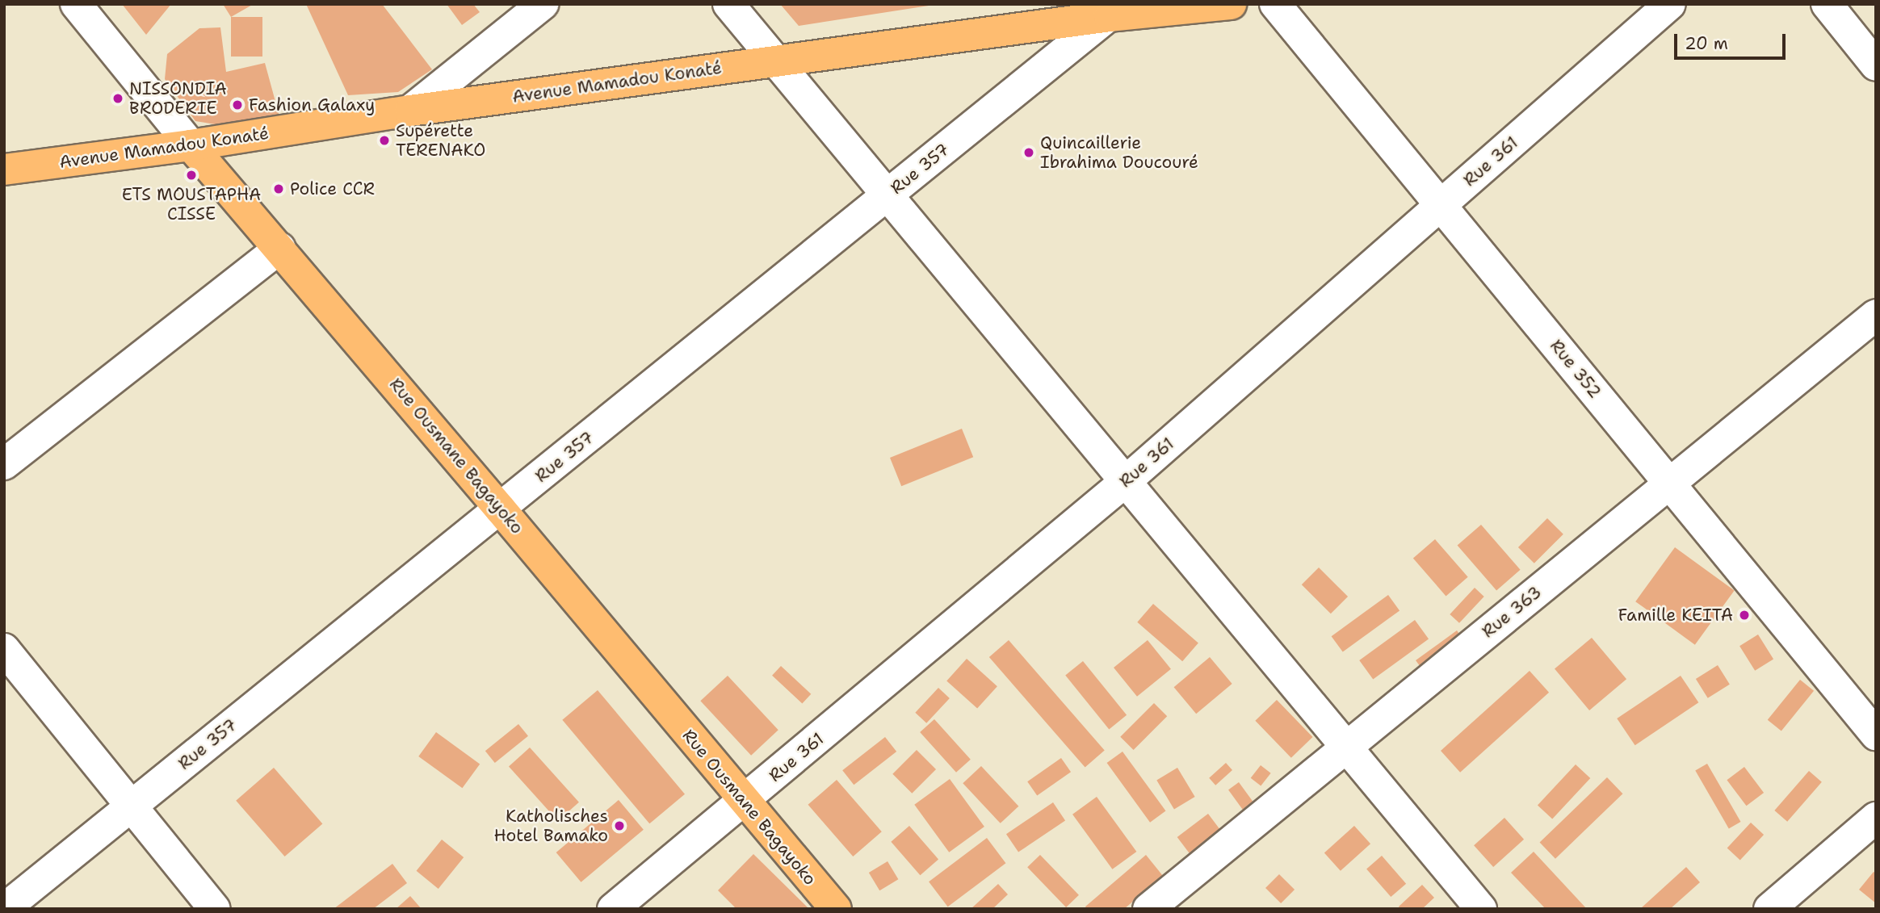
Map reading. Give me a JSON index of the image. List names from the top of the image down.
{
  "streets": {
    "main road": ["Avenue Mamadou Konaté", "Rue Ousmane Bagayoko"],
    "street": [
      "Rue 361",
      "Rue 357",
      "Rue 352",
      "Rue 363"
    ]
  },
  "crossings": [
    ["Avenue Mamadou Konaté", "Rue 357"],
    ["Avenue Mamadou Konaté", "Rue Ousmane Bagayoko"],
    ["Rue 361", "Rue 352"],
    ["Rue 361", "Rue Ousmane Bagayoko"],
    ["Rue 357", "Rue Ousmane Bagayoko"],
    ["Rue 352", "Rue 363"]
  ],
  "places": [
    "NISSONDIA BRODERIE",
    "Fashion Galaxy",
    "Supérette TERENAKO",
    "Quincaillerie Ibrahima Doucouré",
    "ETS MOUSTAPHA CISSE",
    "Police CCR",
    "Famille KEITA",
    "Katholisches Hotel Bamako"
  ],
  "scale_bar": "20 m"
}
